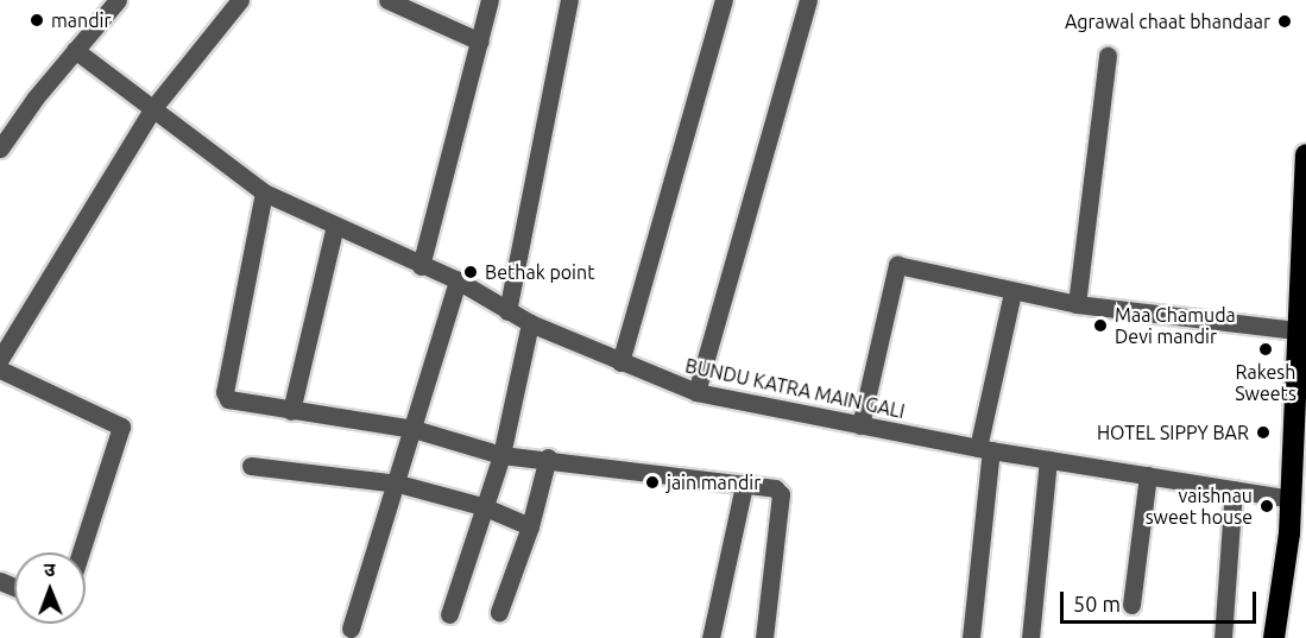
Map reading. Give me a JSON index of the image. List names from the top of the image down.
{
  "streets": {
    "street": ["BUNDU KATRA MAIN GALI"]
  },
  "places": [
    "mandir",
    "Agrawal chaat bhandaar",
    "Bethak point",
    "Maa Chamuda Devi mandir",
    "Rakesh Sweets",
    "HOTEL SIPPY BAR",
    "jain mandir",
    "vaishnau sweet house"
  ],
  "scale_bar": "50 m",
  "north": "top"
}
